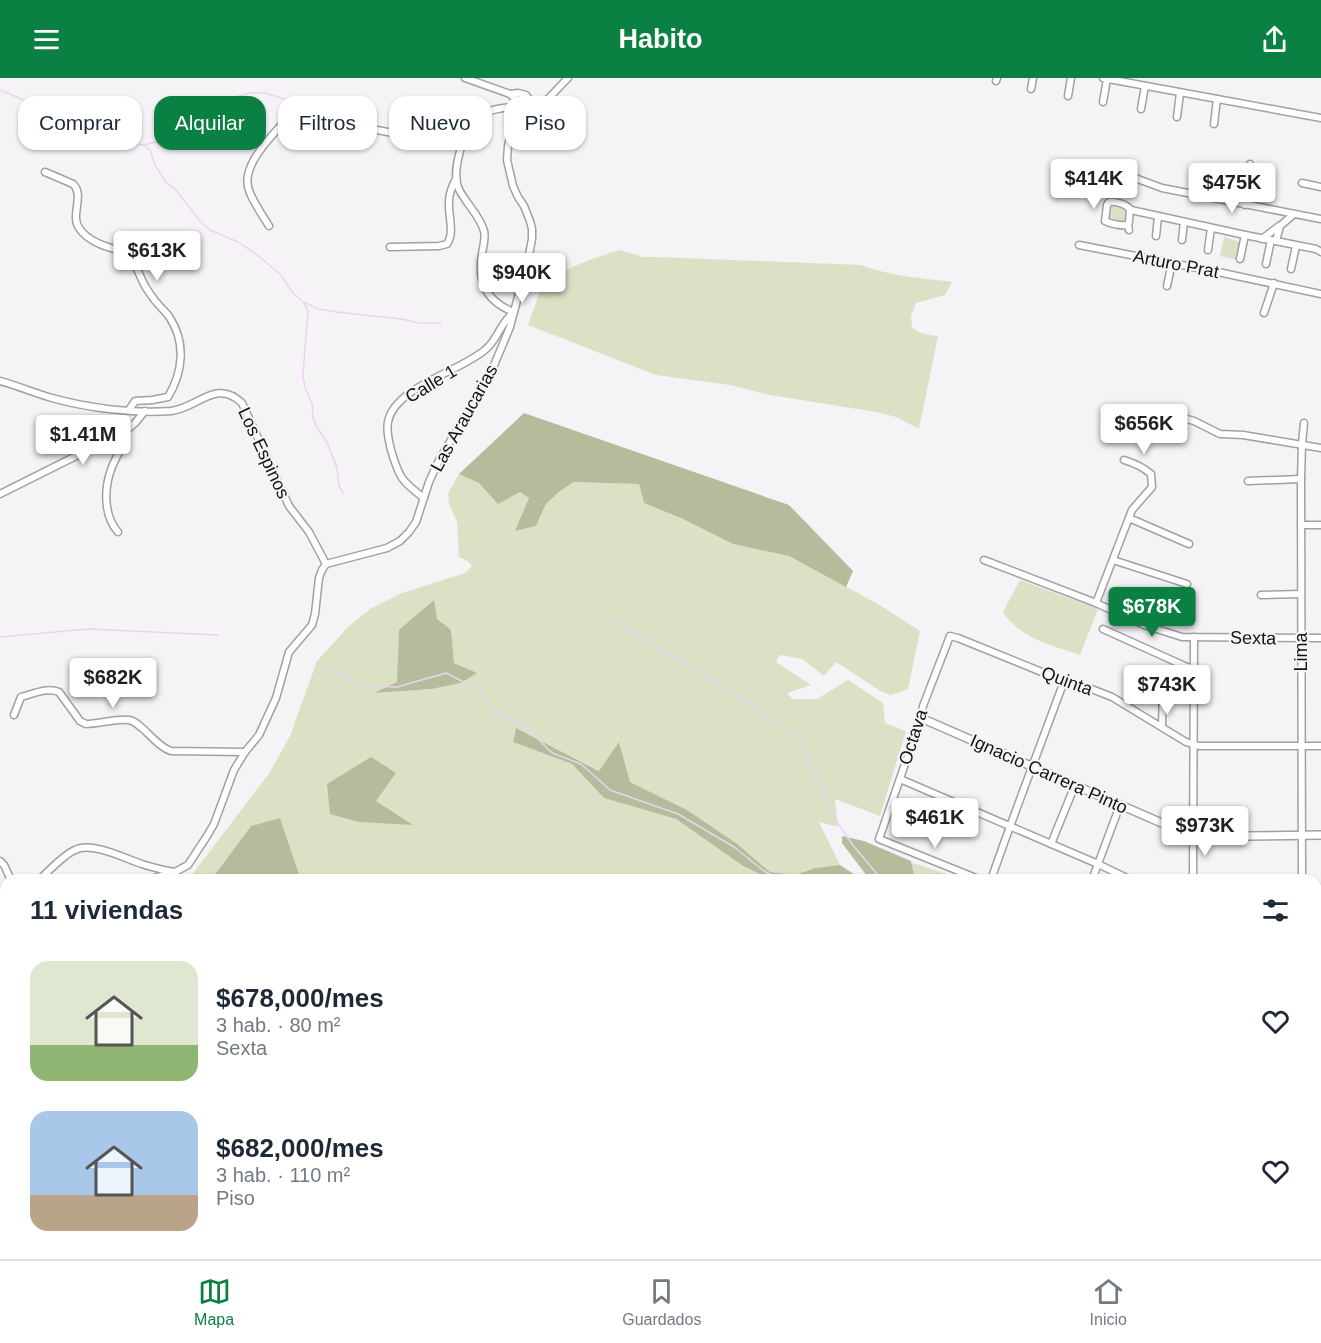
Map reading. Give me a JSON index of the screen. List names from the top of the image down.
{
  "streets": {
    "street": [
      "Arturo Prat",
      "Calle 1",
      "Las Araucarias",
      "Los Espinos",
      "Sexta",
      "Lima",
      "Quinta",
      "Octava",
      "Ignacio Carrera Pinto"
    ]
  },
  "crossings": [
    ["Calle 1", "Las Araucarias"],
    ["Las Araucarias", "Los Espinos"],
    ["Sexta", "Lima"],
    ["Lima", "Quinta"],
    ["Lima", "Ignacio Carrera Pinto"],
    ["Quinta", "Octava"],
    ["Octava", "Ignacio Carrera Pinto"]
  ],
  "page": {
    "header": "Habito",
    "chip": [
      "Comprar",
      "Alquilar",
      "Filtros",
      "Nuevo",
      "Piso"
    ],
    "price": [
      "$414K",
      "$475K",
      "$613K",
      "$940K",
      "$656K",
      "$1.41M",
      "$678K",
      "$682K",
      "$743K",
      "$461K",
      "$973K"
    ],
    "heading": "11 viviendas",
    "list": [
      {
        "name": "$678,000/mes",
        "note": "3 hab. · 80 m² · Sexta"
      },
      {
        "name": "$682,000/mes",
        "note": "3 hab. · 110 m² · Piso"
      }
    ],
    "tabs": ["Mapa", "Guardados", "Inicio"]
  }
}
